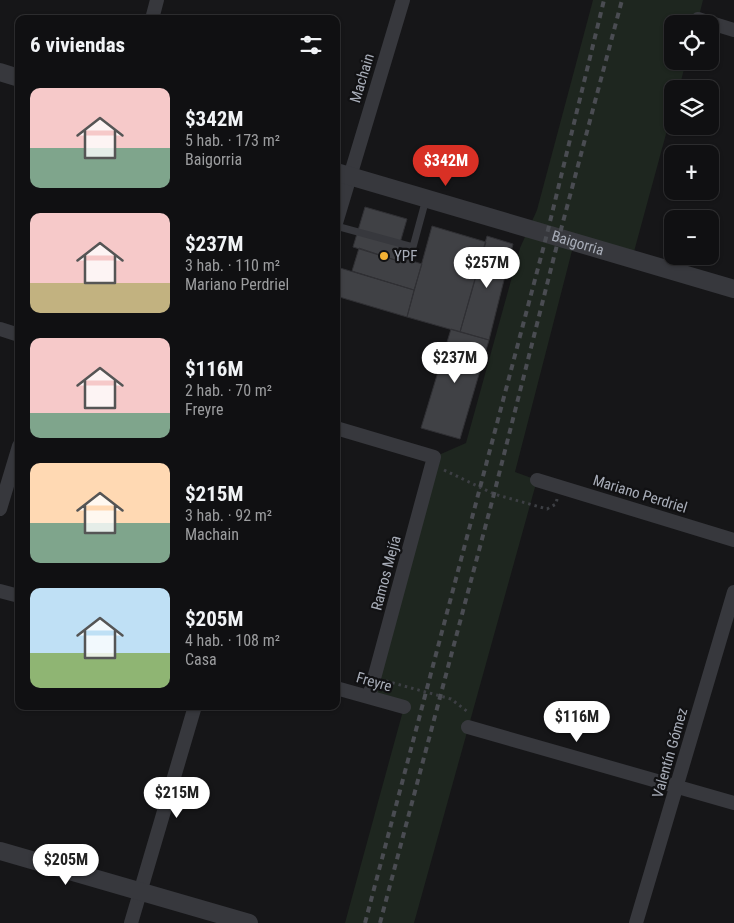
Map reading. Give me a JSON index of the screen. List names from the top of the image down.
{
  "streets": {
    "street": [
      "Machain",
      "Baigorria",
      "Mariano Perdriel",
      "Ramos Mejía",
      "Freyre",
      "Valentín Gómez"
    ]
  },
  "crossings": [
    ["Machain", "Baigorria"],
    ["Ramos Mejía", "Freyre"]
  ],
  "places": ["YPF"],
  "page": {
    "map_buttons": ["+", "−"],
    "heading": "6 viviendas",
    "list": [
      {
        "name": "$342M",
        "note": "5 hab. · 173 m² · Baigorria"
      },
      {
        "name": "$237M",
        "note": "3 hab. · 110 m² · Mariano Perdriel"
      },
      {
        "name": "$116M",
        "note": "2 hab. · 70 m² · Freyre"
      },
      {
        "name": "$215M",
        "note": "3 hab. · 92 m² · Machain"
      },
      {
        "name": "$205M",
        "note": "4 hab. · 108 m² · Casa"
      }
    ],
    "price": [
      "$342M",
      "$257M",
      "$237M",
      "$116M",
      "$215M",
      "$205M"
    ]
  }
}
